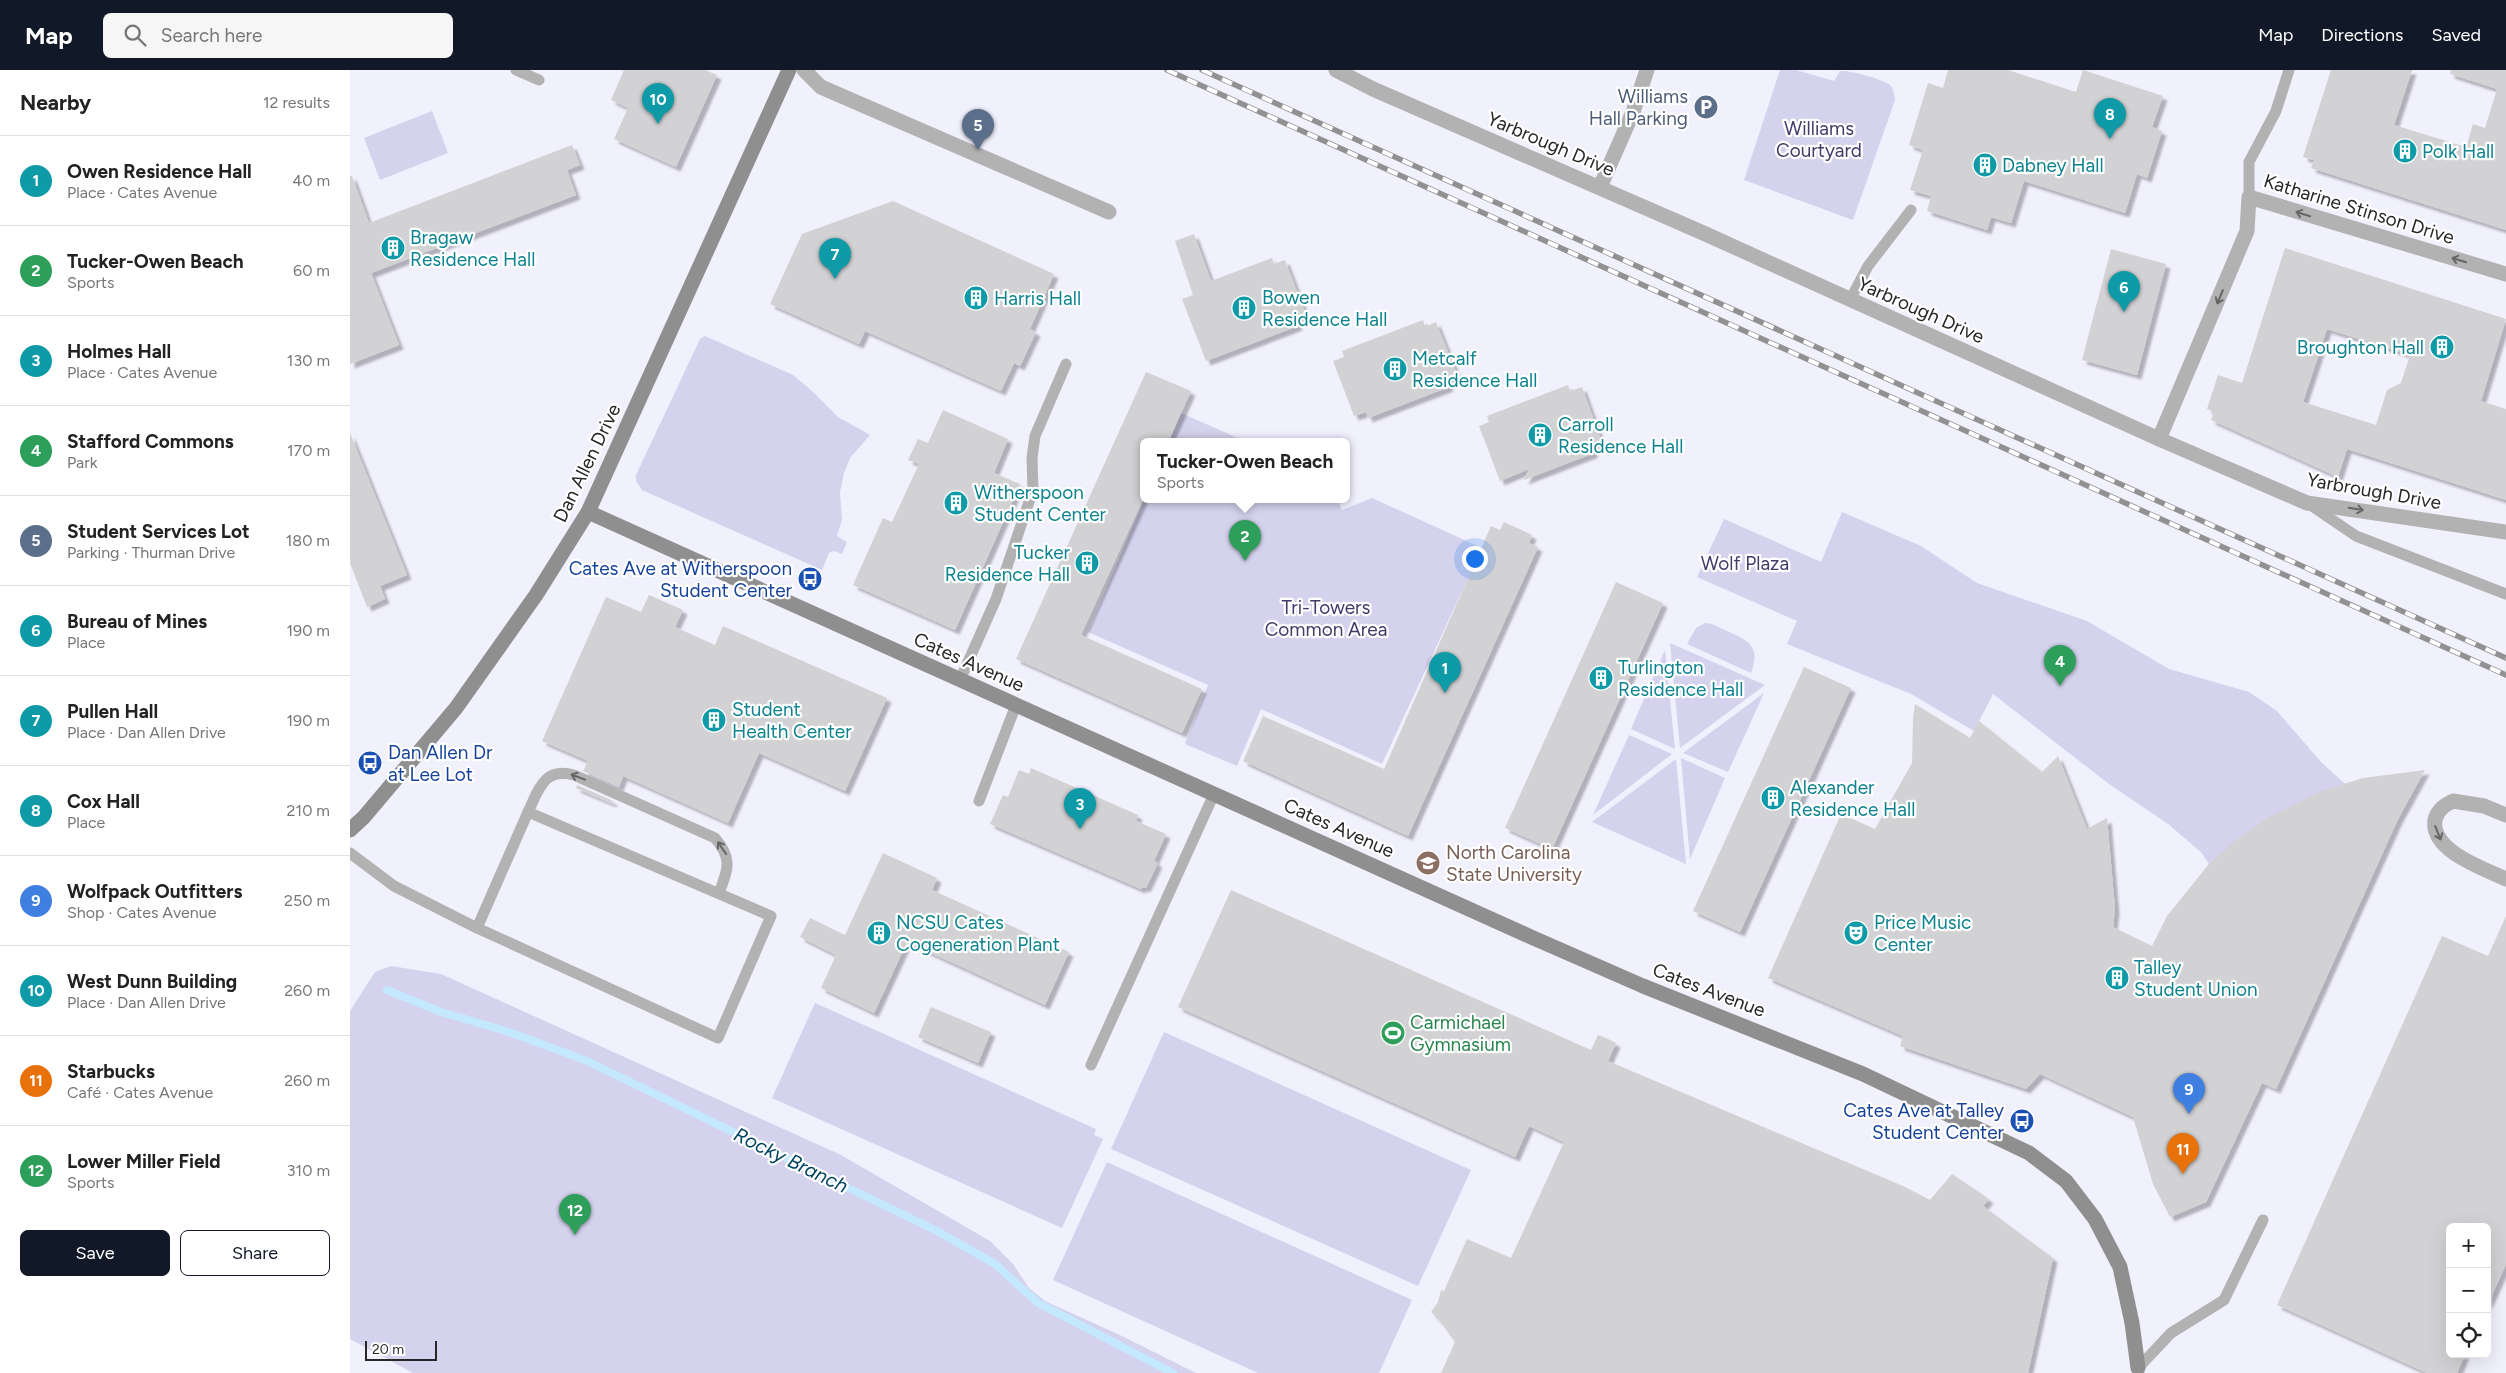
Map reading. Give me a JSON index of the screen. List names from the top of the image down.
{
  "streets": {
    "street": [
      "Yarbrough Drive",
      "Katharine Stinson Drive",
      "Dan Allen Drive",
      "Cates Avenue"
    ]
  },
  "crossings": [
    ["Yarbrough Drive", "Katharine Stinson Drive"],
    ["Dan Allen Drive", "Cates Avenue"]
  ],
  "water": ["Rocky Branch"],
  "parks": ["Williams Courtyard", "Wolf Plaza", "Tri-Towers Common Area"],
  "places": {
    "parking": ["Williams Hall Parking"],
    "building": [
      "Polk Hall",
      "Dabney Hall",
      "Bragaw Residence Hall",
      "Harris Hall",
      "Bowen Residence Hall",
      "Broughton Hall",
      "Metcalf Residence Hall",
      "Carroll Residence Hall",
      "Witherspoon Student Center",
      "Tucker Residence Hall",
      "Turlington Residence Hall",
      "Student Health Center",
      "Alexander Residence Hall",
      "NCSU Cates Cogeneration Plant",
      "Talley Student Union"
    ],
    "bus stop": ["Cates Ave at Witherspoon Student Center", "Dan Allen Dr at Lee Lot", "Cates Ave at Talley Student Center"],
    "school or university": ["North Carolina State University"],
    "theatre": ["Price Music Center"],
    "sports": ["Carmichael Gymnasium"]
  },
  "scale_bar": "20 m",
  "page": {
    "header": "Map",
    "search": "Search here",
    "nav": ["Map", "Directions", "Saved"],
    "heading": ["Nearby", "12 results"],
    "pins": [
      "10",
      "8",
      "5",
      "7",
      "6",
      "2",
      "4",
      "1",
      "3",
      "9",
      "11",
      "12"
    ],
    "list": [
      {
        "mark": "1",
        "name": "Owen Residence Hall",
        "note": "Place · Cates Avenue",
        "value": "40 m"
      },
      {
        "mark": "2",
        "name": "Tucker-Owen Beach",
        "note": "Sports",
        "value": "60 m"
      },
      {
        "mark": "3",
        "name": "Holmes Hall",
        "note": "Place · Cates Avenue",
        "value": "130 m"
      },
      {
        "mark": "4",
        "name": "Stafford Commons",
        "note": "Park",
        "value": "170 m"
      },
      {
        "mark": "5",
        "name": "Student Services Lot",
        "note": "Parking · Thurman Drive",
        "value": "180 m"
      },
      {
        "mark": "6",
        "name": "Bureau of Mines",
        "note": "Place",
        "value": "190 m"
      },
      {
        "mark": "7",
        "name": "Pullen Hall",
        "note": "Place · Dan Allen Drive",
        "value": "190 m"
      },
      {
        "mark": "8",
        "name": "Cox Hall",
        "note": "Place",
        "value": "210 m"
      },
      {
        "mark": "9",
        "name": "Wolfpack Outfitters",
        "note": "Shop · Cates Avenue",
        "value": "250 m"
      },
      {
        "mark": "10",
        "name": "West Dunn Building",
        "note": "Place · Dan Allen Drive",
        "value": "260 m"
      },
      {
        "mark": "11",
        "name": "Starbucks",
        "note": "Café · Cates Avenue",
        "value": "260 m"
      },
      {
        "mark": "12",
        "name": "Lower Miller Field",
        "note": "Sports",
        "value": "310 m"
      }
    ],
    "popup": ["Tucker-Owen Beach", "Sports"],
    "buttons": ["Save", "Share"],
    "map_buttons": ["+", "−"],
    "scale": "20 m"
  }
}
